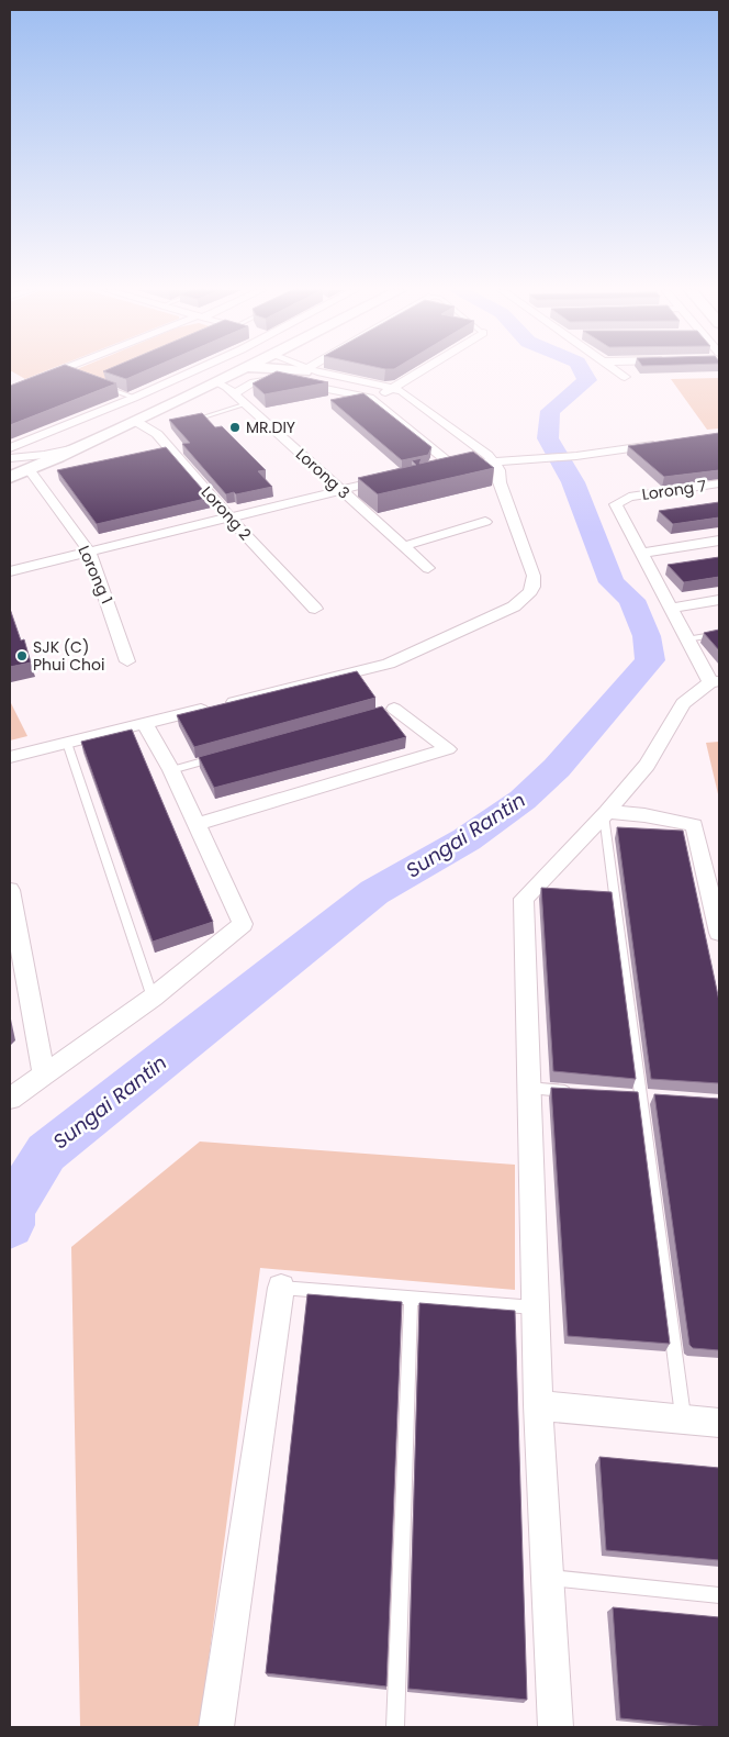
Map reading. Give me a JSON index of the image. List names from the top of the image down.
{
  "streets": {
    "street": [
      "Lorong 3",
      "Lorong 7",
      "Lorong 2",
      "Lorong 1"
    ]
  },
  "water": ["Sungai Rantin"],
  "places": ["MR.DIY", "SJK (C) Phui Choi"]
}
